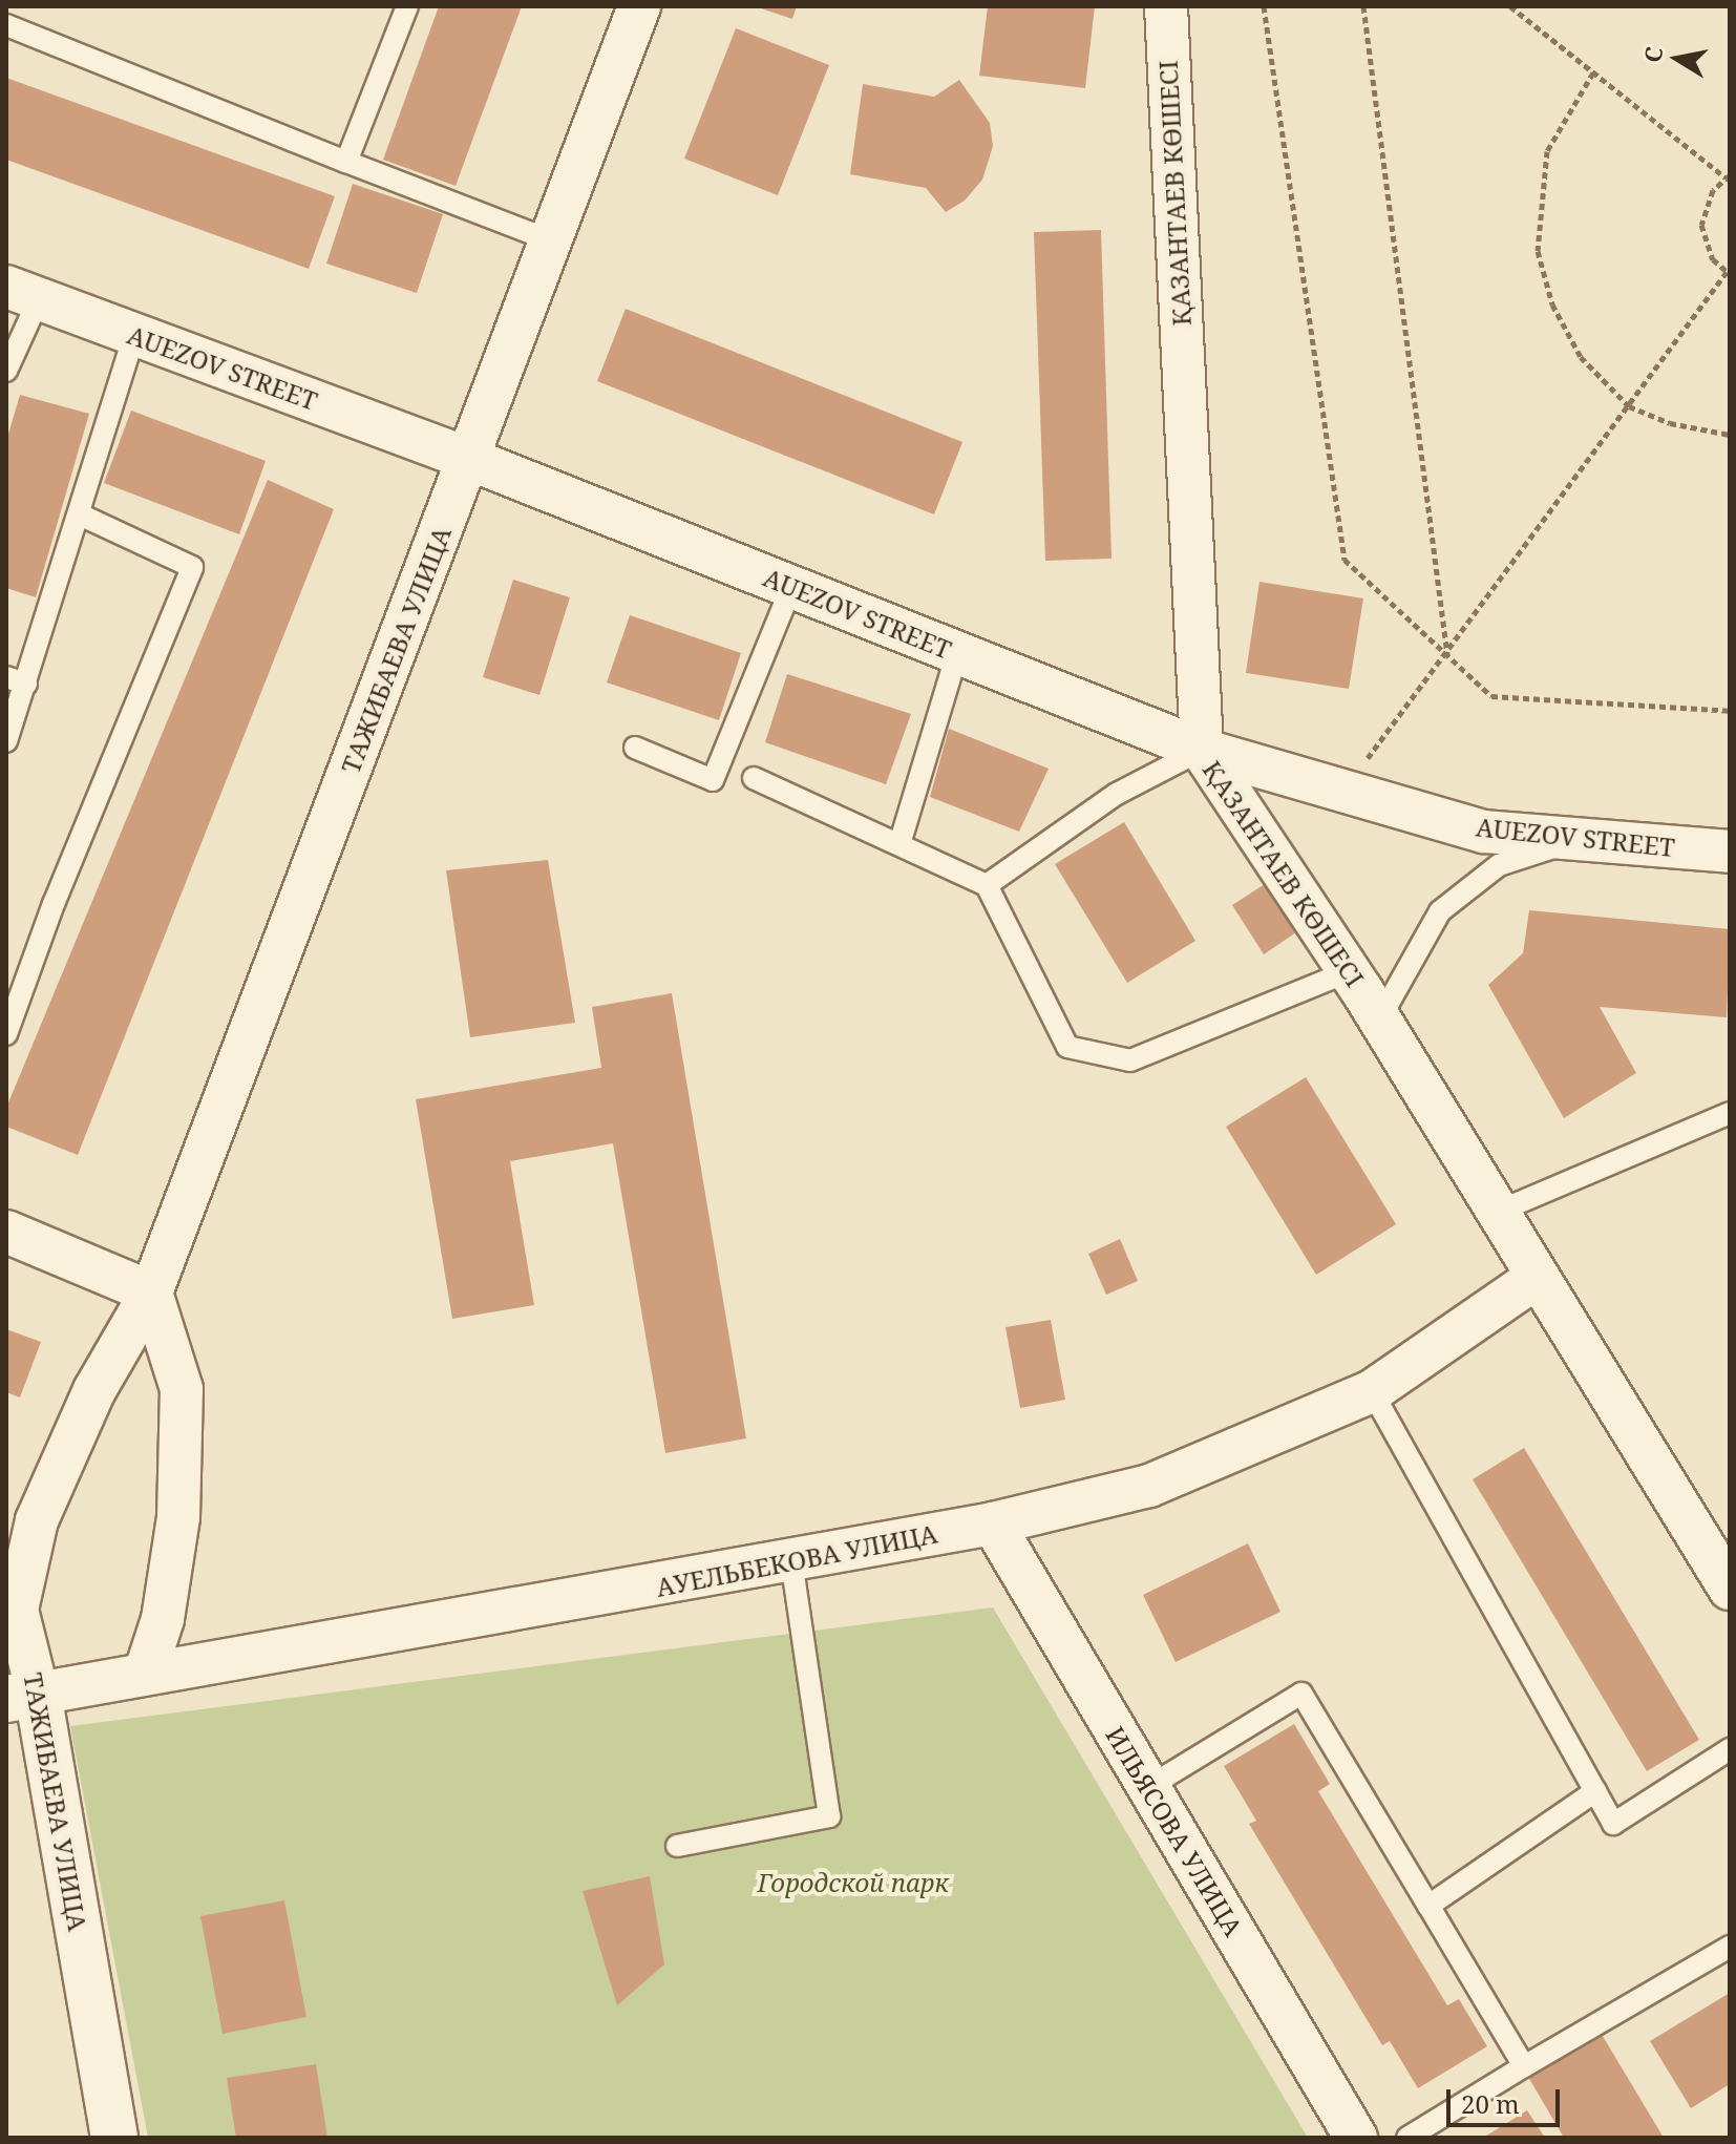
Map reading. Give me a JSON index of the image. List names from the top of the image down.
{
  "streets": {
    "street": [
      "ҚАЗАНТАЕВ КӨШЕСІ",
      "AUEZOV STREET",
      "ТАЖИБАЕВА УЛИЦА",
      "АУЕЛЬБЕКОВА УЛИЦА",
      "ИЛЬЯСОВА УЛИЦА"
    ]
  },
  "crossings": [
    ["ҚАЗАНТАЕВ КӨШЕСІ", "AUEZOV STREET"],
    ["ҚАЗАНТАЕВ КӨШЕСІ", "АУЕЛЬБЕКОВА УЛИЦА"],
    ["AUEZOV STREET", "ТАЖИБАЕВА УЛИЦА"],
    ["ТАЖИБАЕВА УЛИЦА", "АУЕЛЬБЕКОВА УЛИЦА"],
    ["АУЕЛЬБЕКОВА УЛИЦА", "ИЛЬЯСОВА УЛИЦА"]
  ],
  "parks": ["Городской парк"],
  "scale_bar": "20 m",
  "north": "left"
}
